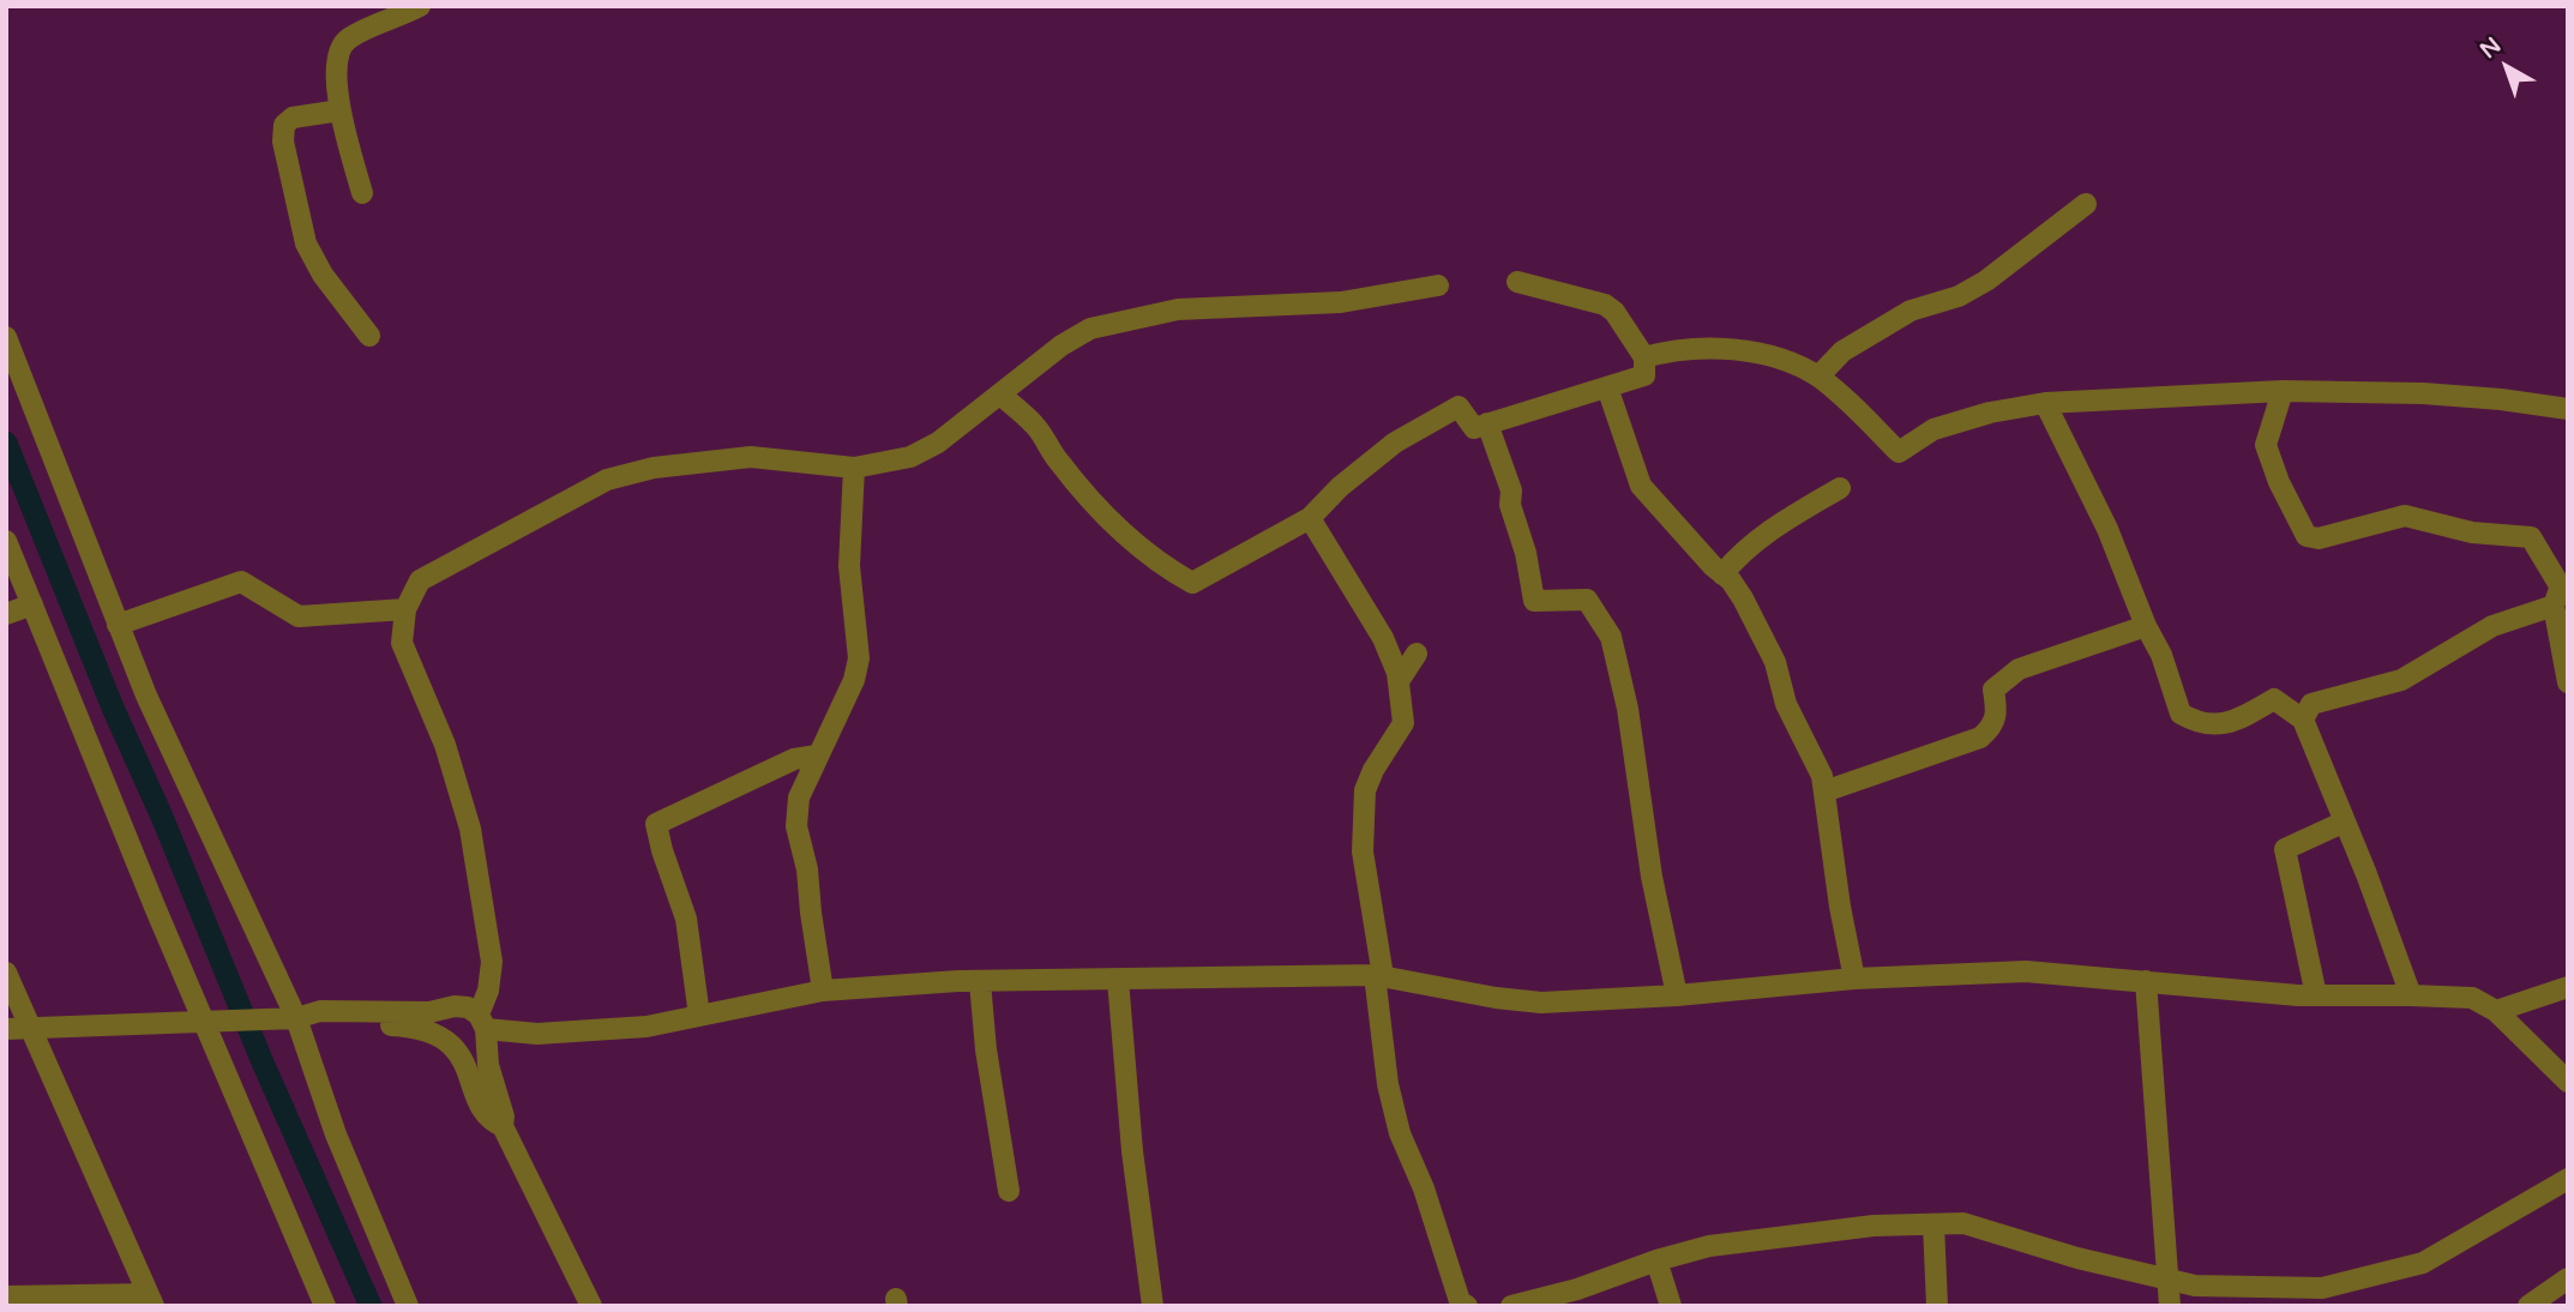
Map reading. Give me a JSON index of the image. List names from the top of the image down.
{
  "north": "top left"
}
